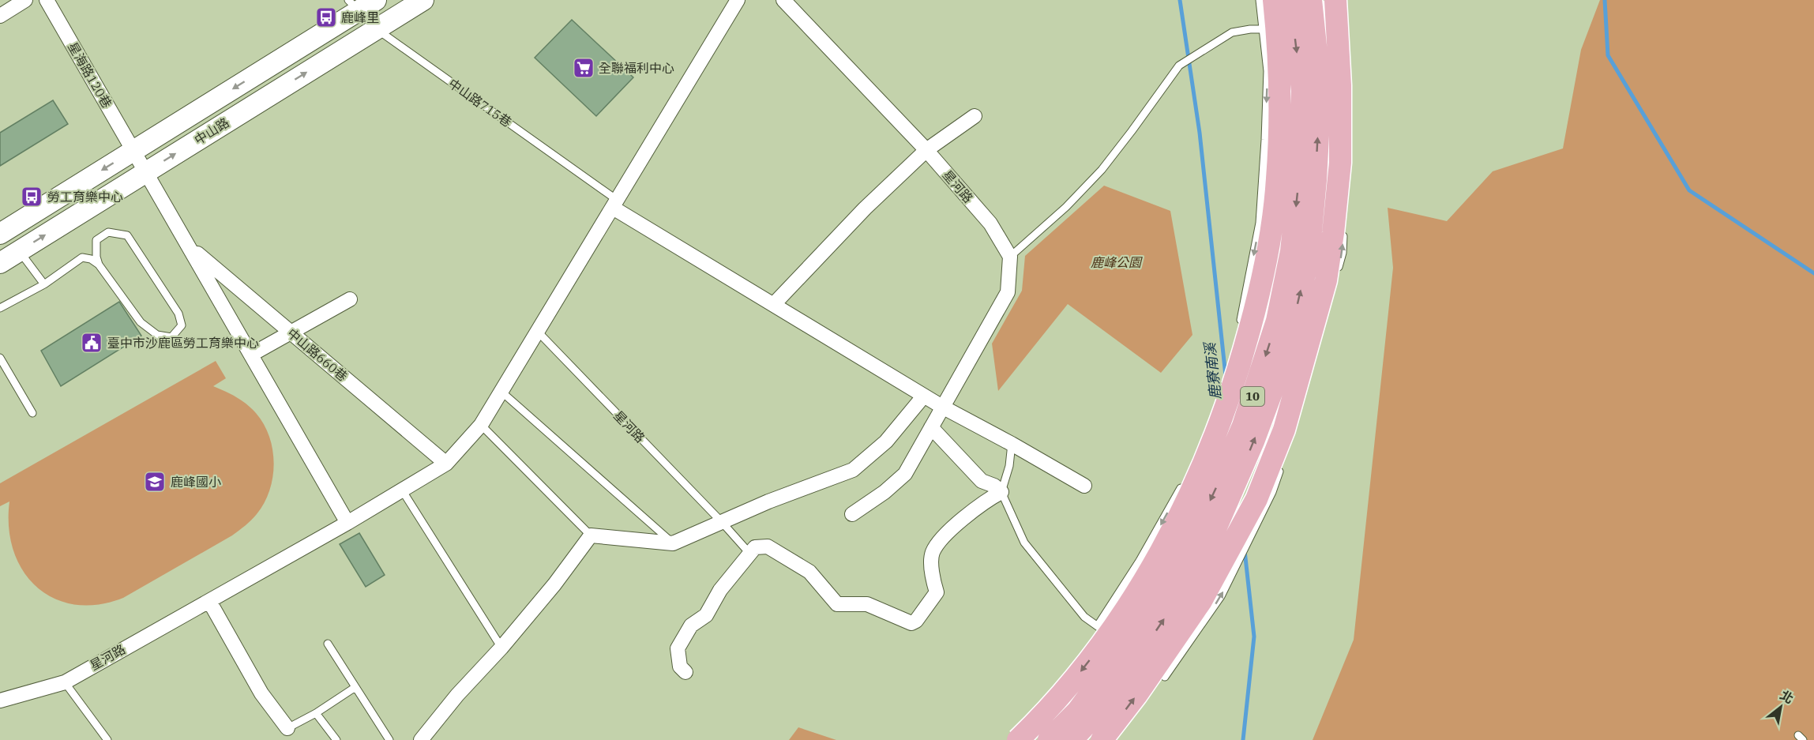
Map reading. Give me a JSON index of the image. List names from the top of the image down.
{
  "streets": {
    "main road": ["10"],
    "street": [
      "星海路120巷",
      "中山路",
      "星河路",
      "中山路660巷"
    ],
    "lane": ["中山路715巷"]
  },
  "crossings": [
    ["星海路120巷", "中山路"],
    ["星海路120巷", "中山路660巷"],
    ["中山路715巷", "中山路"],
    ["中山路715巷", "星河路"],
    ["中山路", "中山路660巷"],
    ["星河路", "中山路660巷"]
  ],
  "water": ["鹿寮南溪"],
  "parks": ["鹿峰公園"],
  "places": {
    "bus stop": ["鹿峰里", "勞工育樂中心"],
    "supermarket": ["全聯福利中心"],
    "public building": ["臺中市沙鹿區勞工育樂中心"],
    "school or university": ["鹿峰國小"]
  },
  "north": "top right"
}
